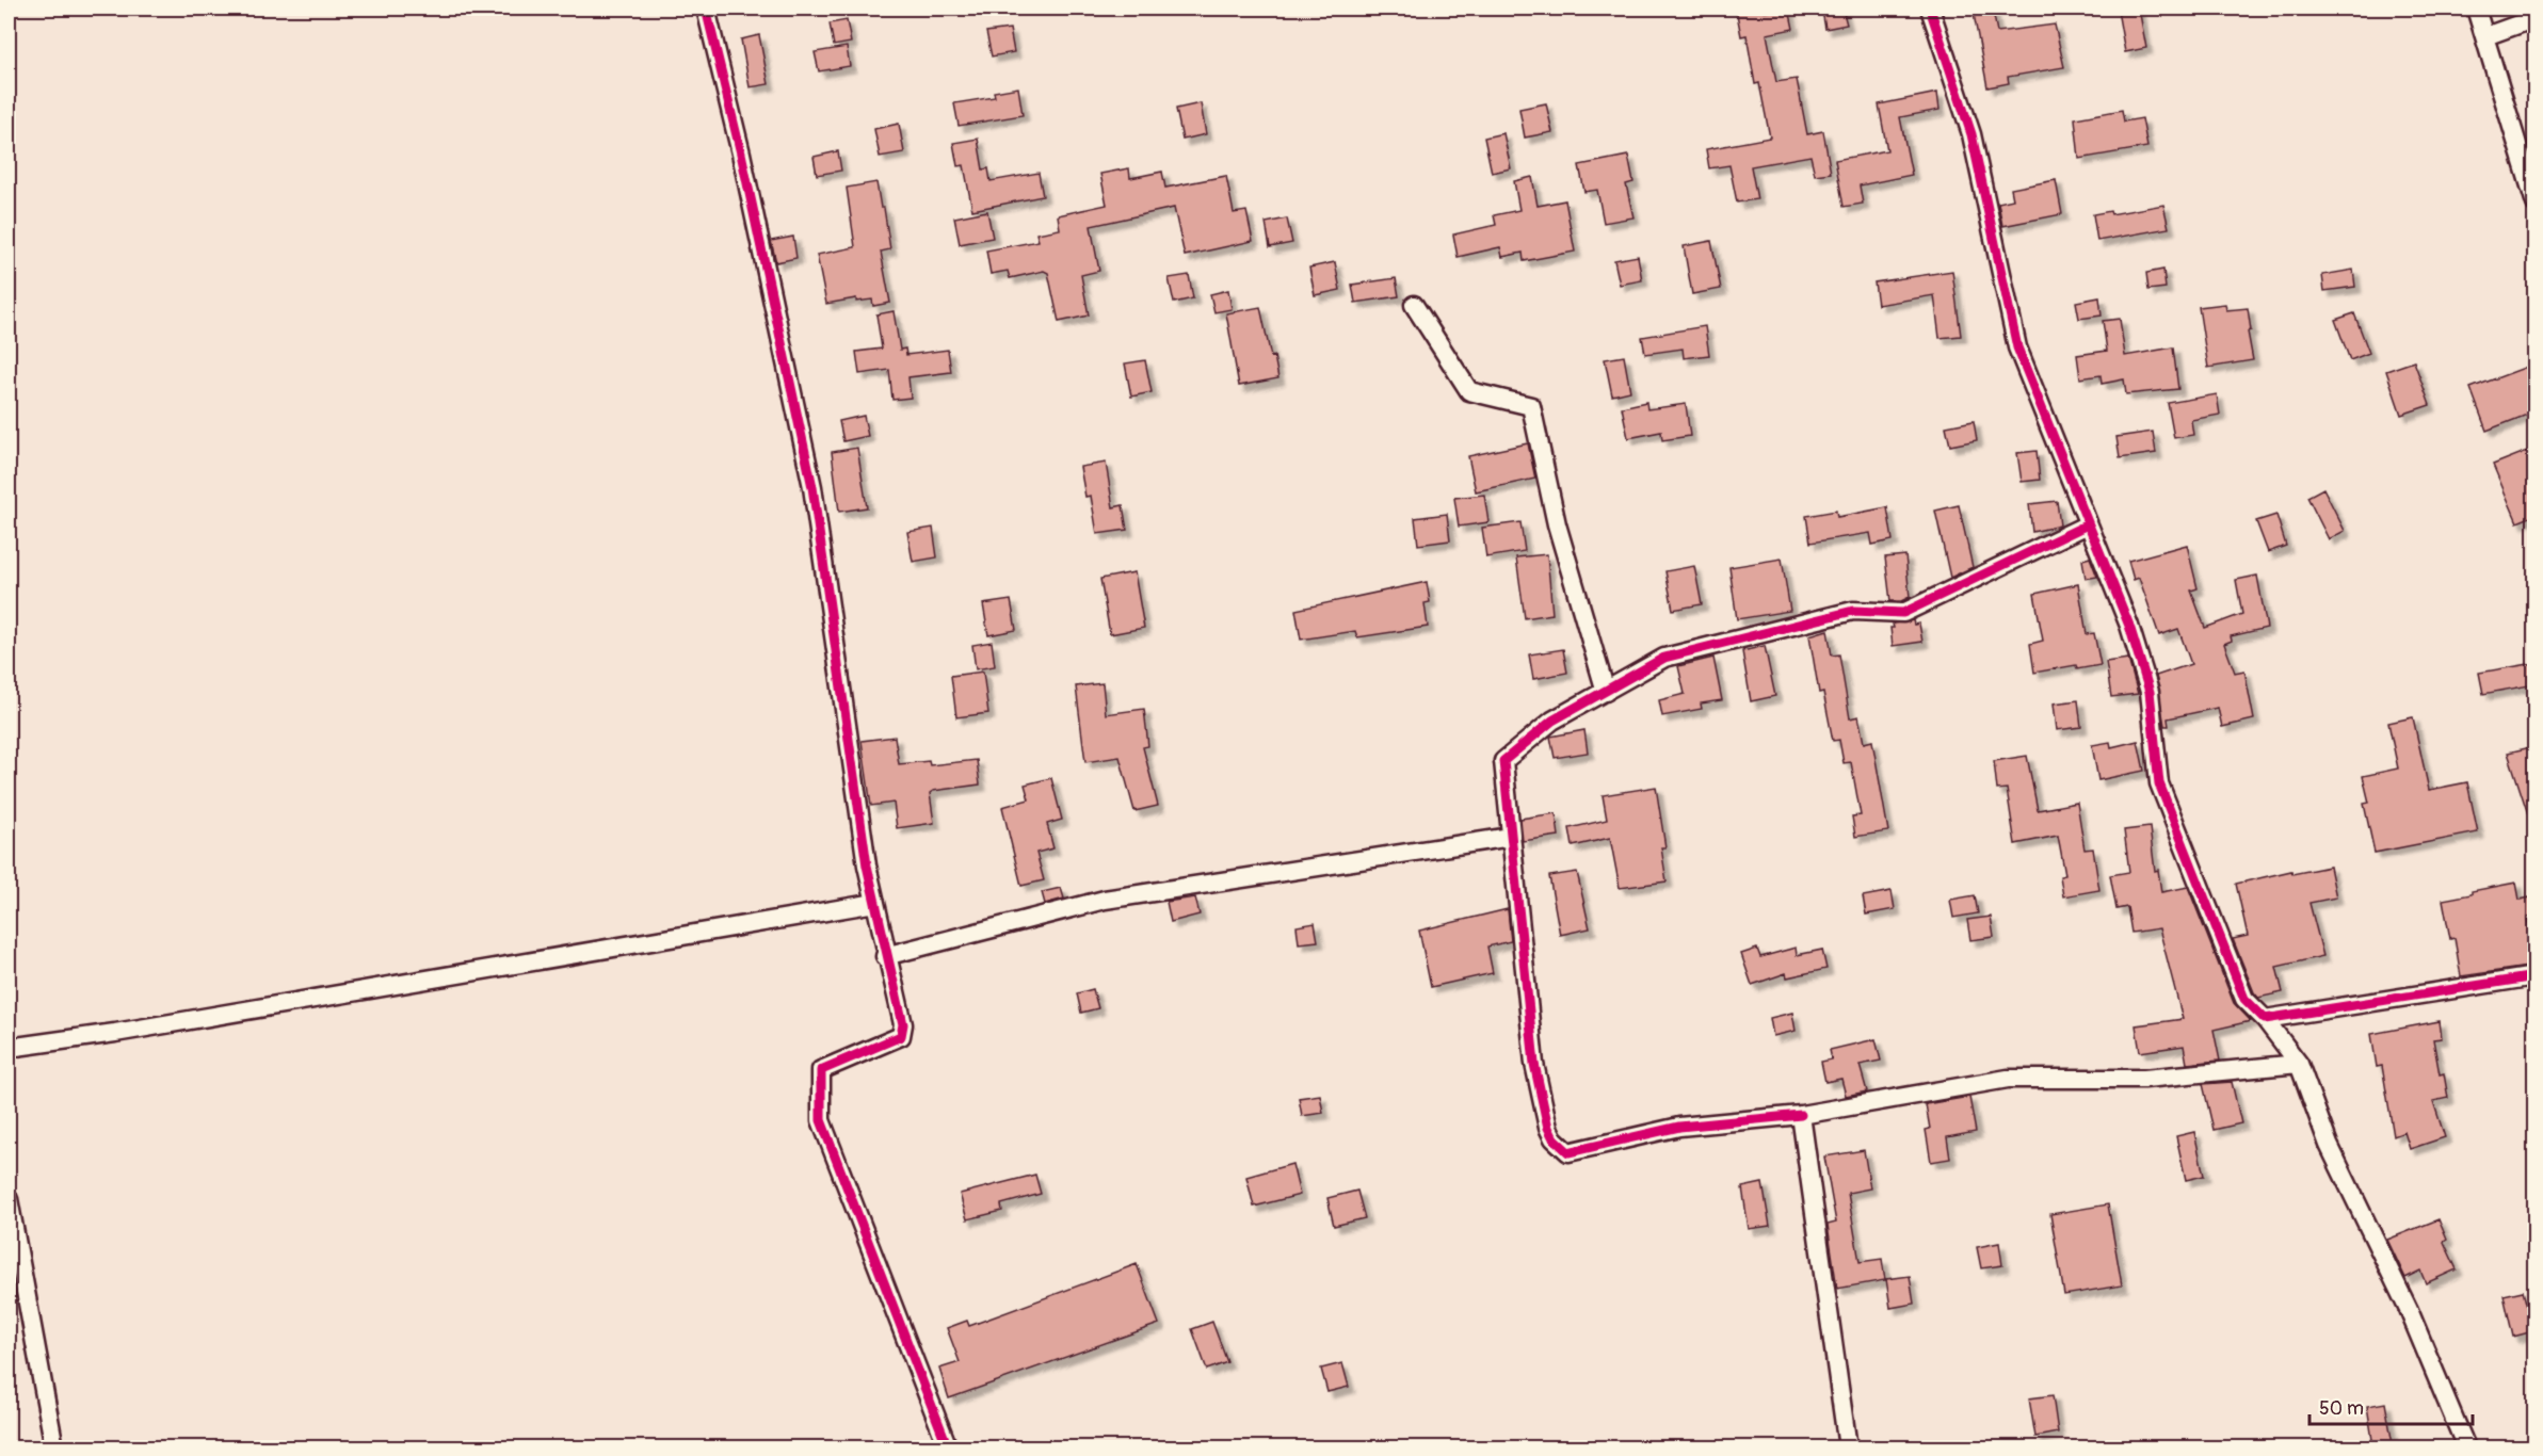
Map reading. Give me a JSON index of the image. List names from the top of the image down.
{
  "scale_bar": "50 m"
}
